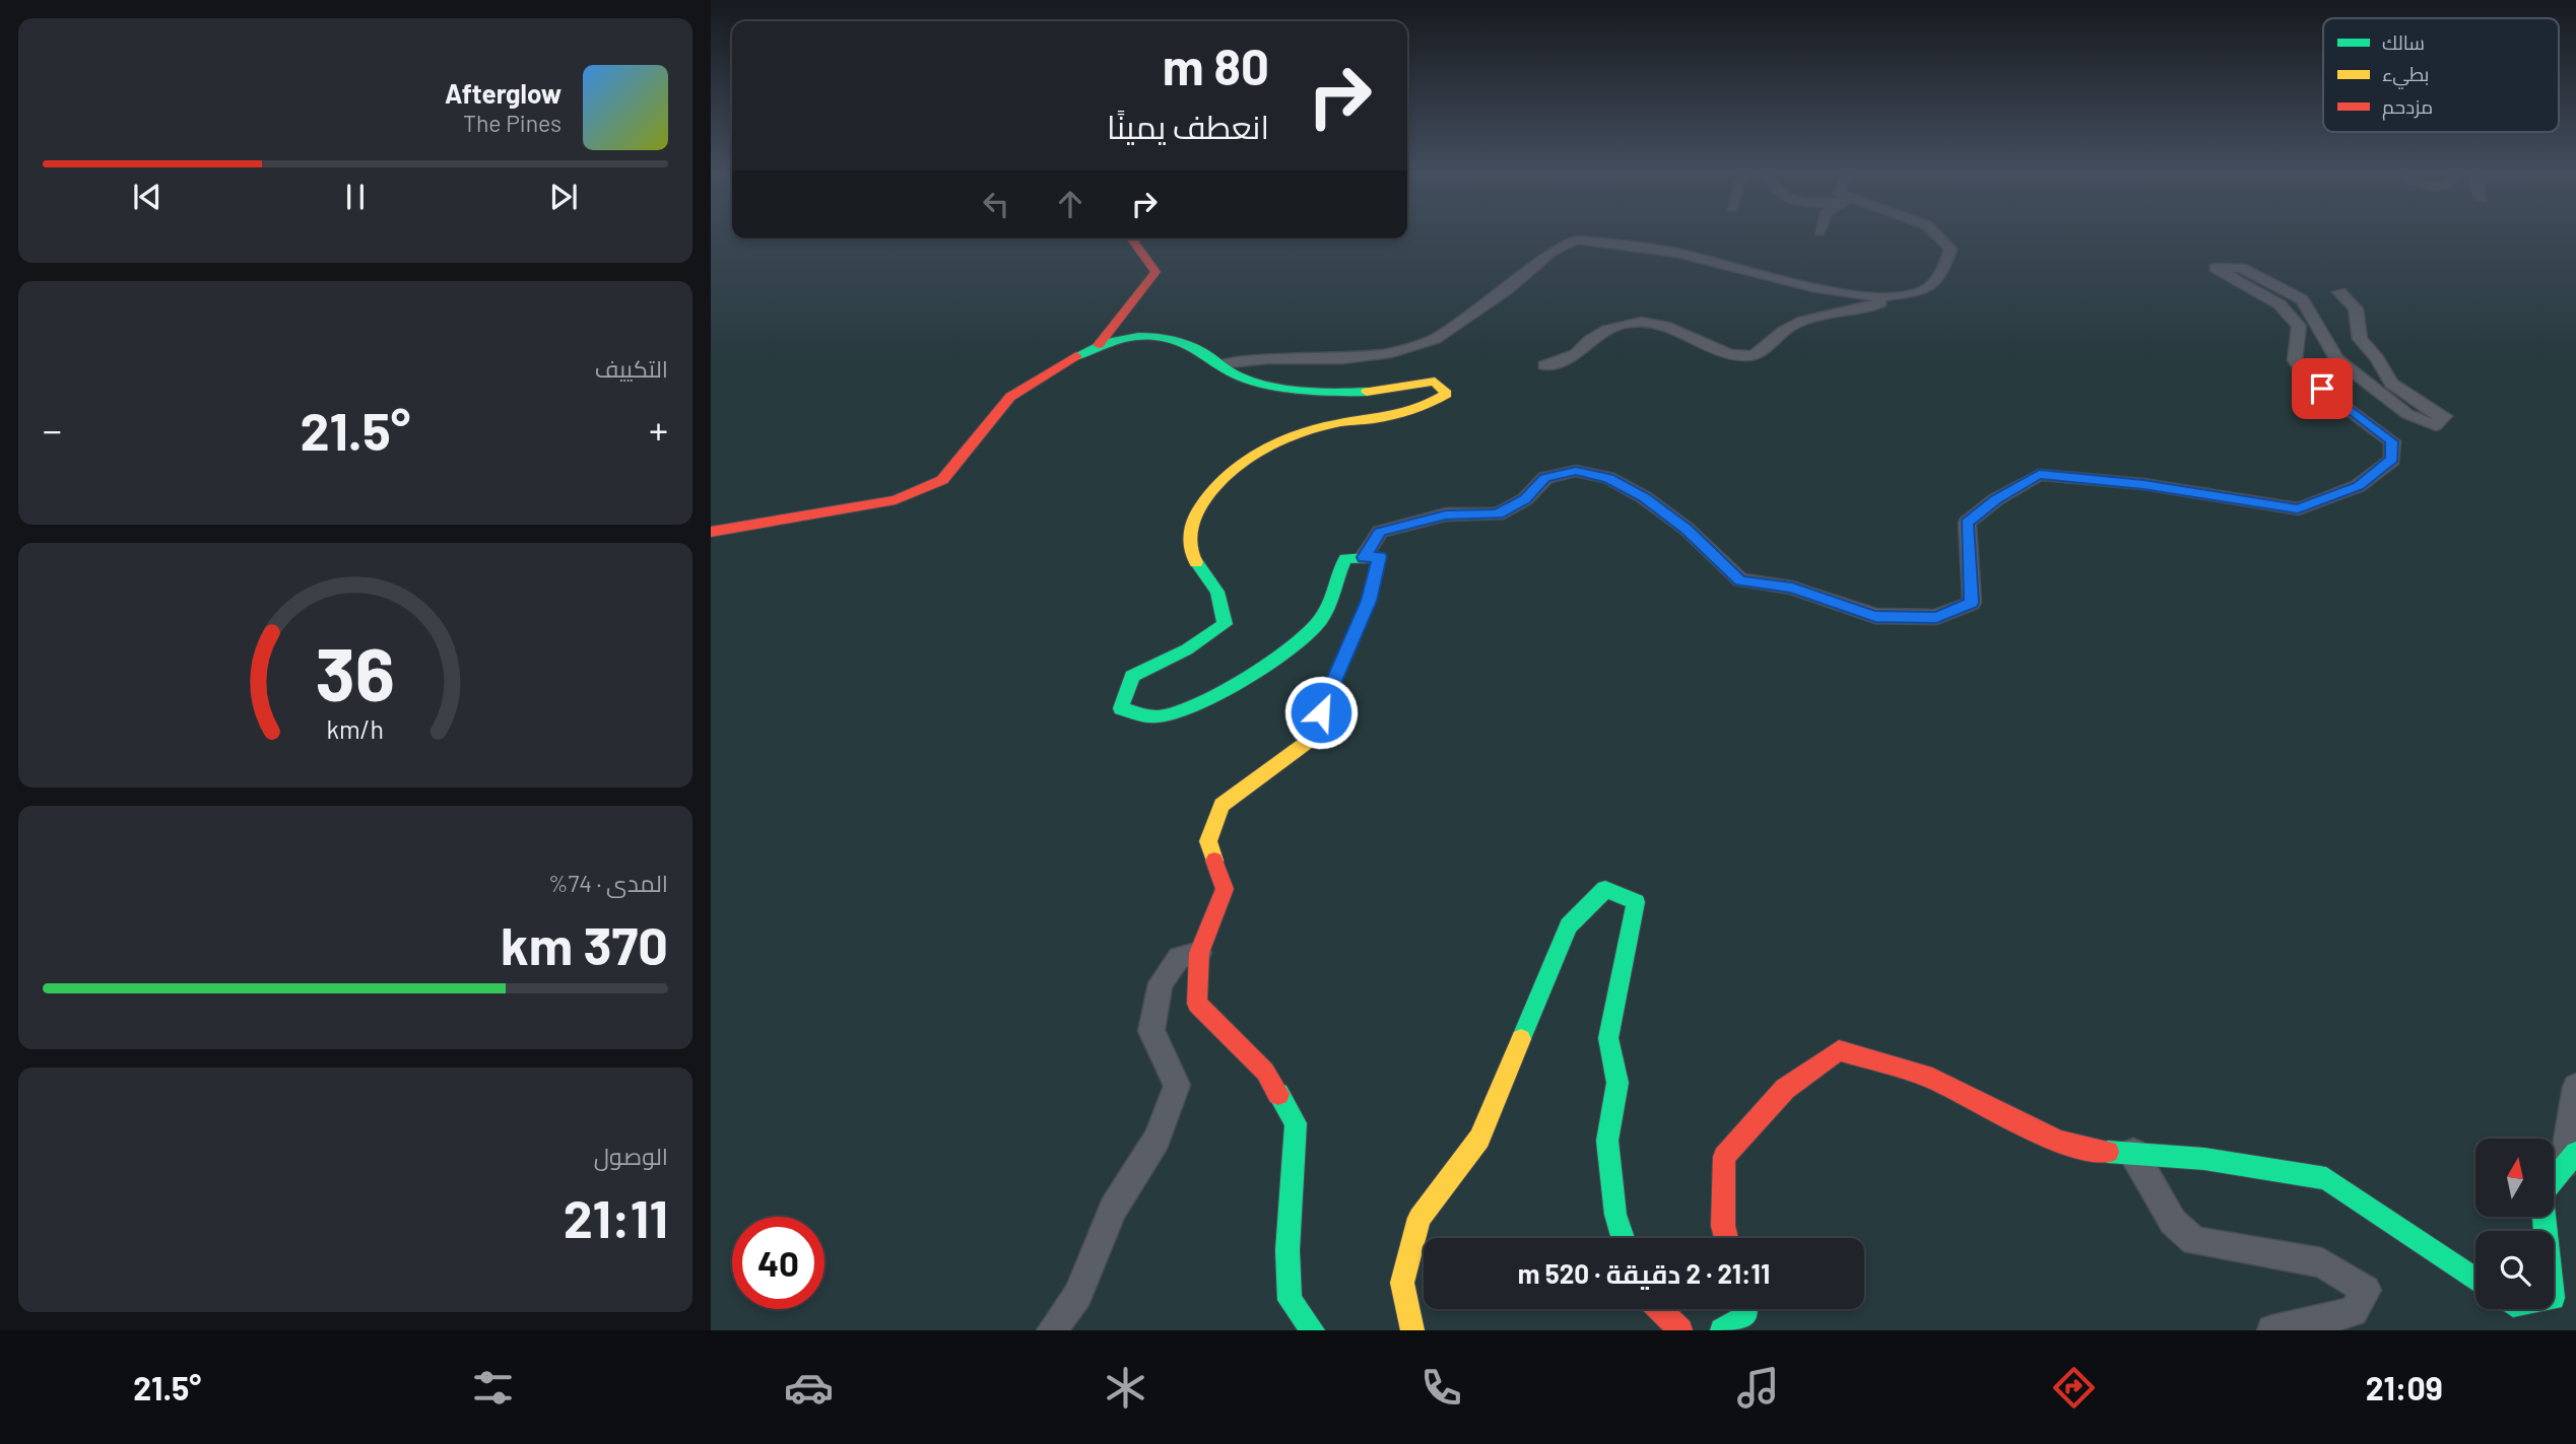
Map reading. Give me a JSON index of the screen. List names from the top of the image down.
{
  "legend": ["سالك", "بطيء", "مزدحم"],
  "north": "top",
  "page": {
    "turn": ["80 m", "انعطف يمينًا"],
    "song": ["Afterglow", "The Pines"],
    "tile": [
      "التكييف",
      ["المدى · 74%", "370 km"],
      ["الوصول", "21:11"]
    ],
    "heat": ["−", "21.5°", "+"],
    "limit": "40",
    "trip": "21:11 · 2 دقيقة · 520 m",
    "tabs": ["21:09", "21.5°"],
    "gauge": ["36", "km/h"]
  }
}
